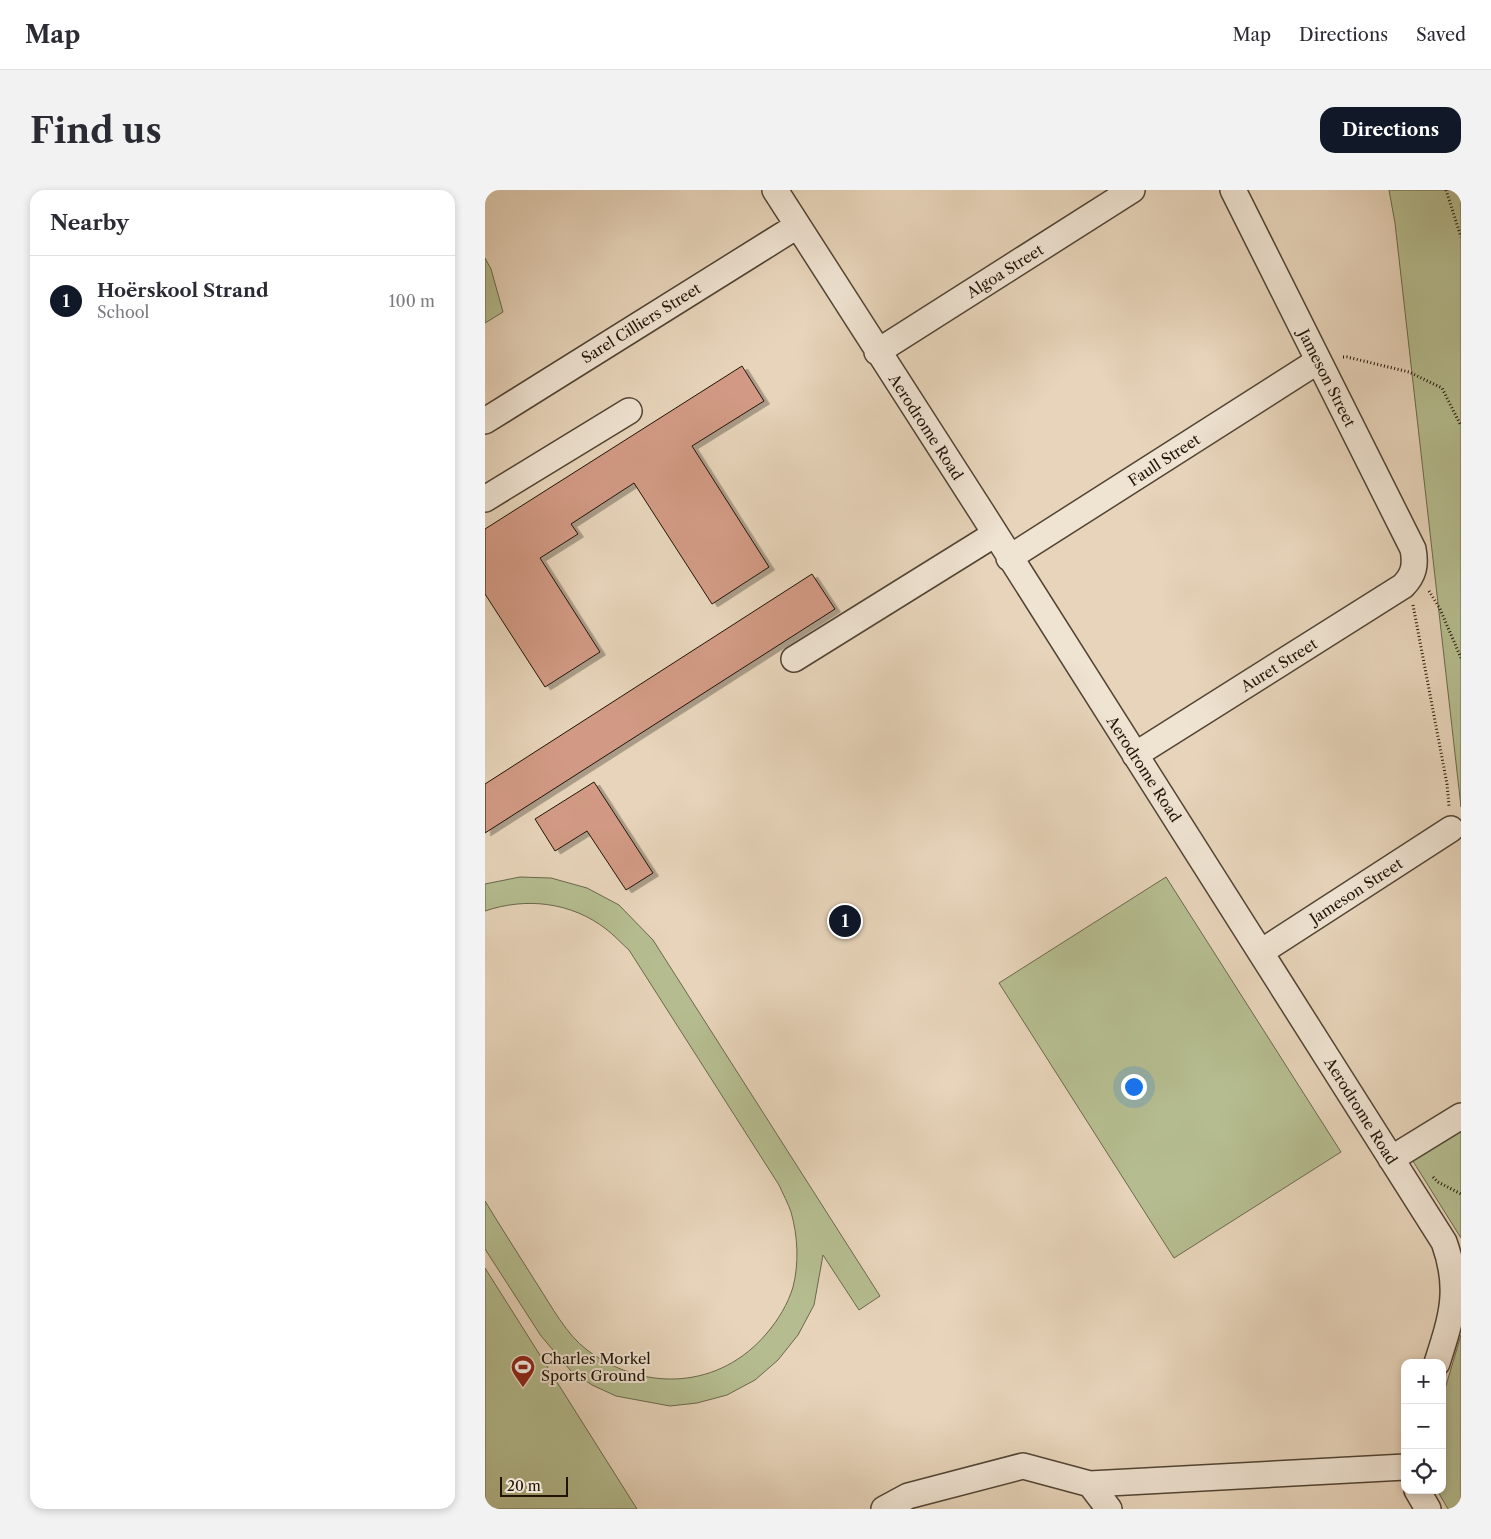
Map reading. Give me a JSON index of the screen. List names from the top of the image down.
{
  "streets": {
    "street": [
      "Algoa Street",
      "Sarel Cilliers Street",
      "Jameson Street",
      "Aerodrome Road",
      "Faull Street",
      "Auret Street"
    ]
  },
  "crossings": [
    ["Algoa Street", "Aerodrome Road"],
    ["Sarel Cilliers Street", "Aerodrome Road"],
    ["Jameson Street", "Aerodrome Road"],
    ["Jameson Street", "Faull Street"],
    ["Jameson Street", "Auret Street"],
    ["Aerodrome Road", "Faull Street"],
    ["Aerodrome Road", "Auret Street"]
  ],
  "places": {
    "sports": ["Charles Morkel Sports Ground"]
  },
  "scale_bar": "20 m",
  "page": {
    "header": "Map",
    "nav": ["Map", "Directions", "Saved"],
    "buttons": "Directions",
    "title": "Find us",
    "heading": "Nearby",
    "list": [
      {
        "mark": "1",
        "name": "Hoërskool Strand",
        "note": "School",
        "value": "100 m"
      }
    ],
    "pins": "1",
    "map_buttons": ["+", "−"],
    "scale": "20 m"
  }
}
